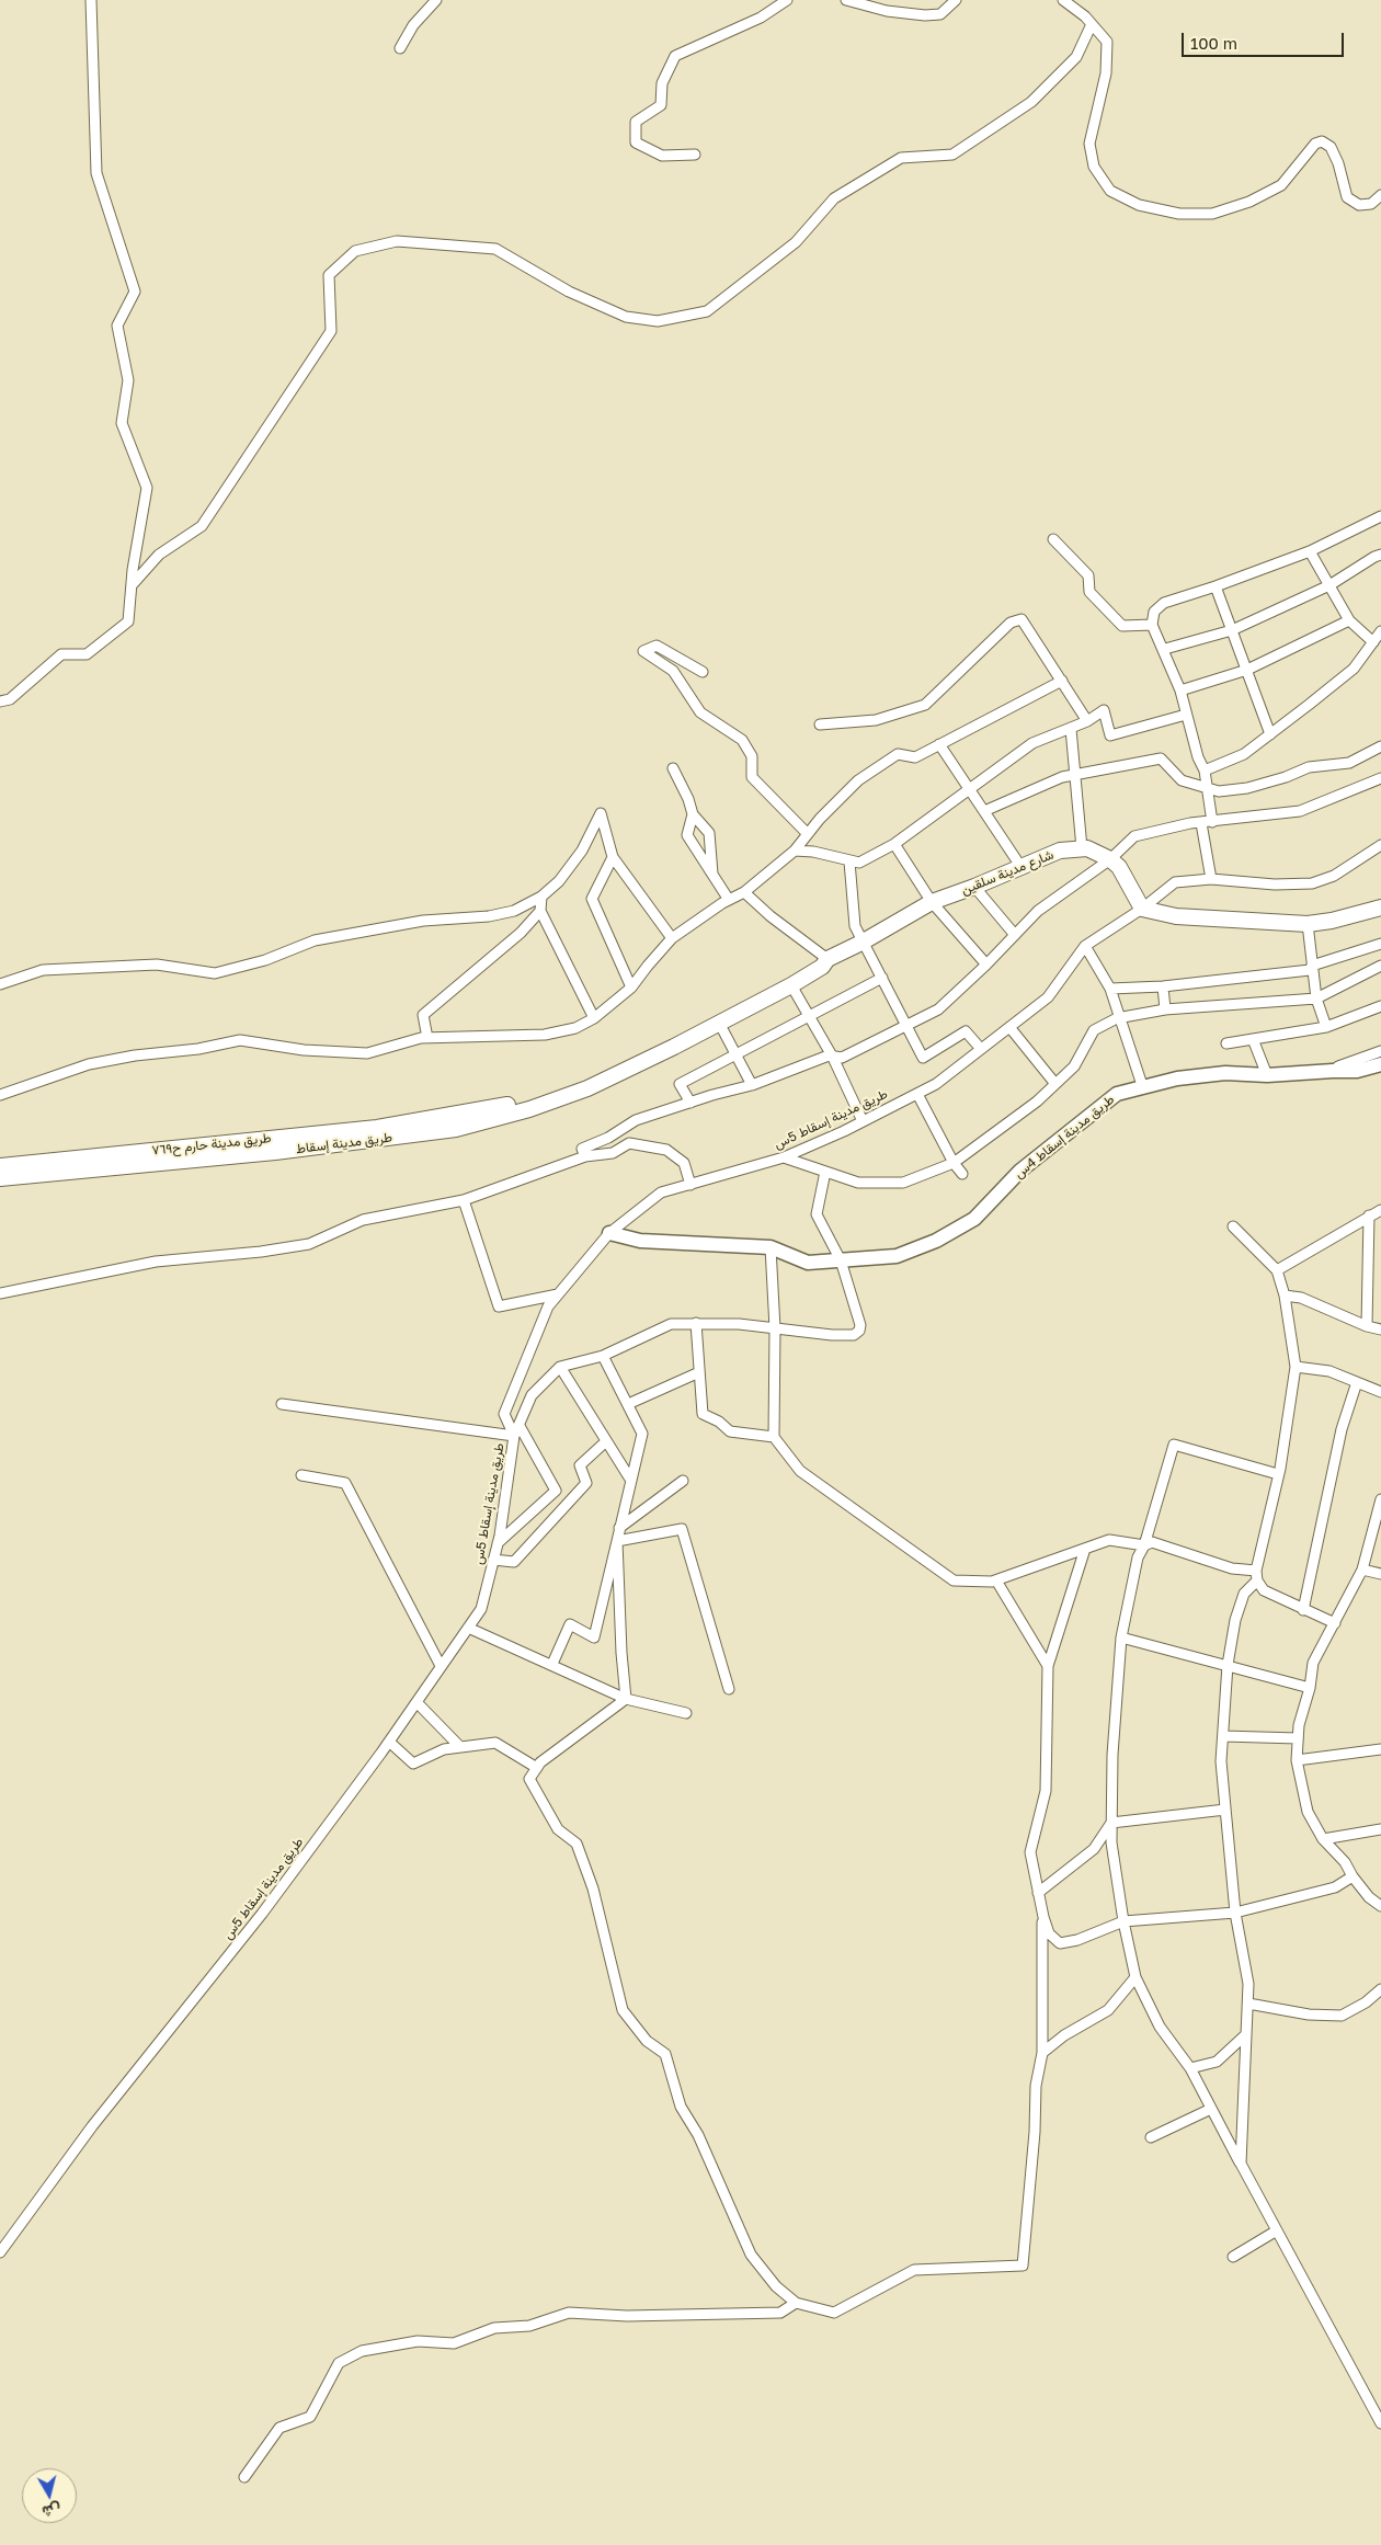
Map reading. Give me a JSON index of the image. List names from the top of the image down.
{
  "streets": {
    "main road": ["شارع مدينة سلقين", "طريق مدينة إسقاط", "طريق مدينة حارم ح٧٦٩"],
    "street": ["طريق مدينة إسقاط 5س", "طريق مدينة إسقاط 4س"]
  },
  "crossings": [
    ["شارع مدينة سلقين", "طريق مدينة إسقاط 5س"],
    ["شارع مدينة سلقين", "طريق مدينة إسقاط"],
    ["شارع مدينة سلقين", "طريق مدينة حارم ح٧٦٩"],
    ["طريق مدينة إسقاط 5س", "طريق مدينة إسقاط 4س"],
    ["طريق مدينة إسقاط", "طريق مدينة حارم ح٧٦٩"]
  ],
  "scale_bar": "100 m",
  "north": "bottom"
}
